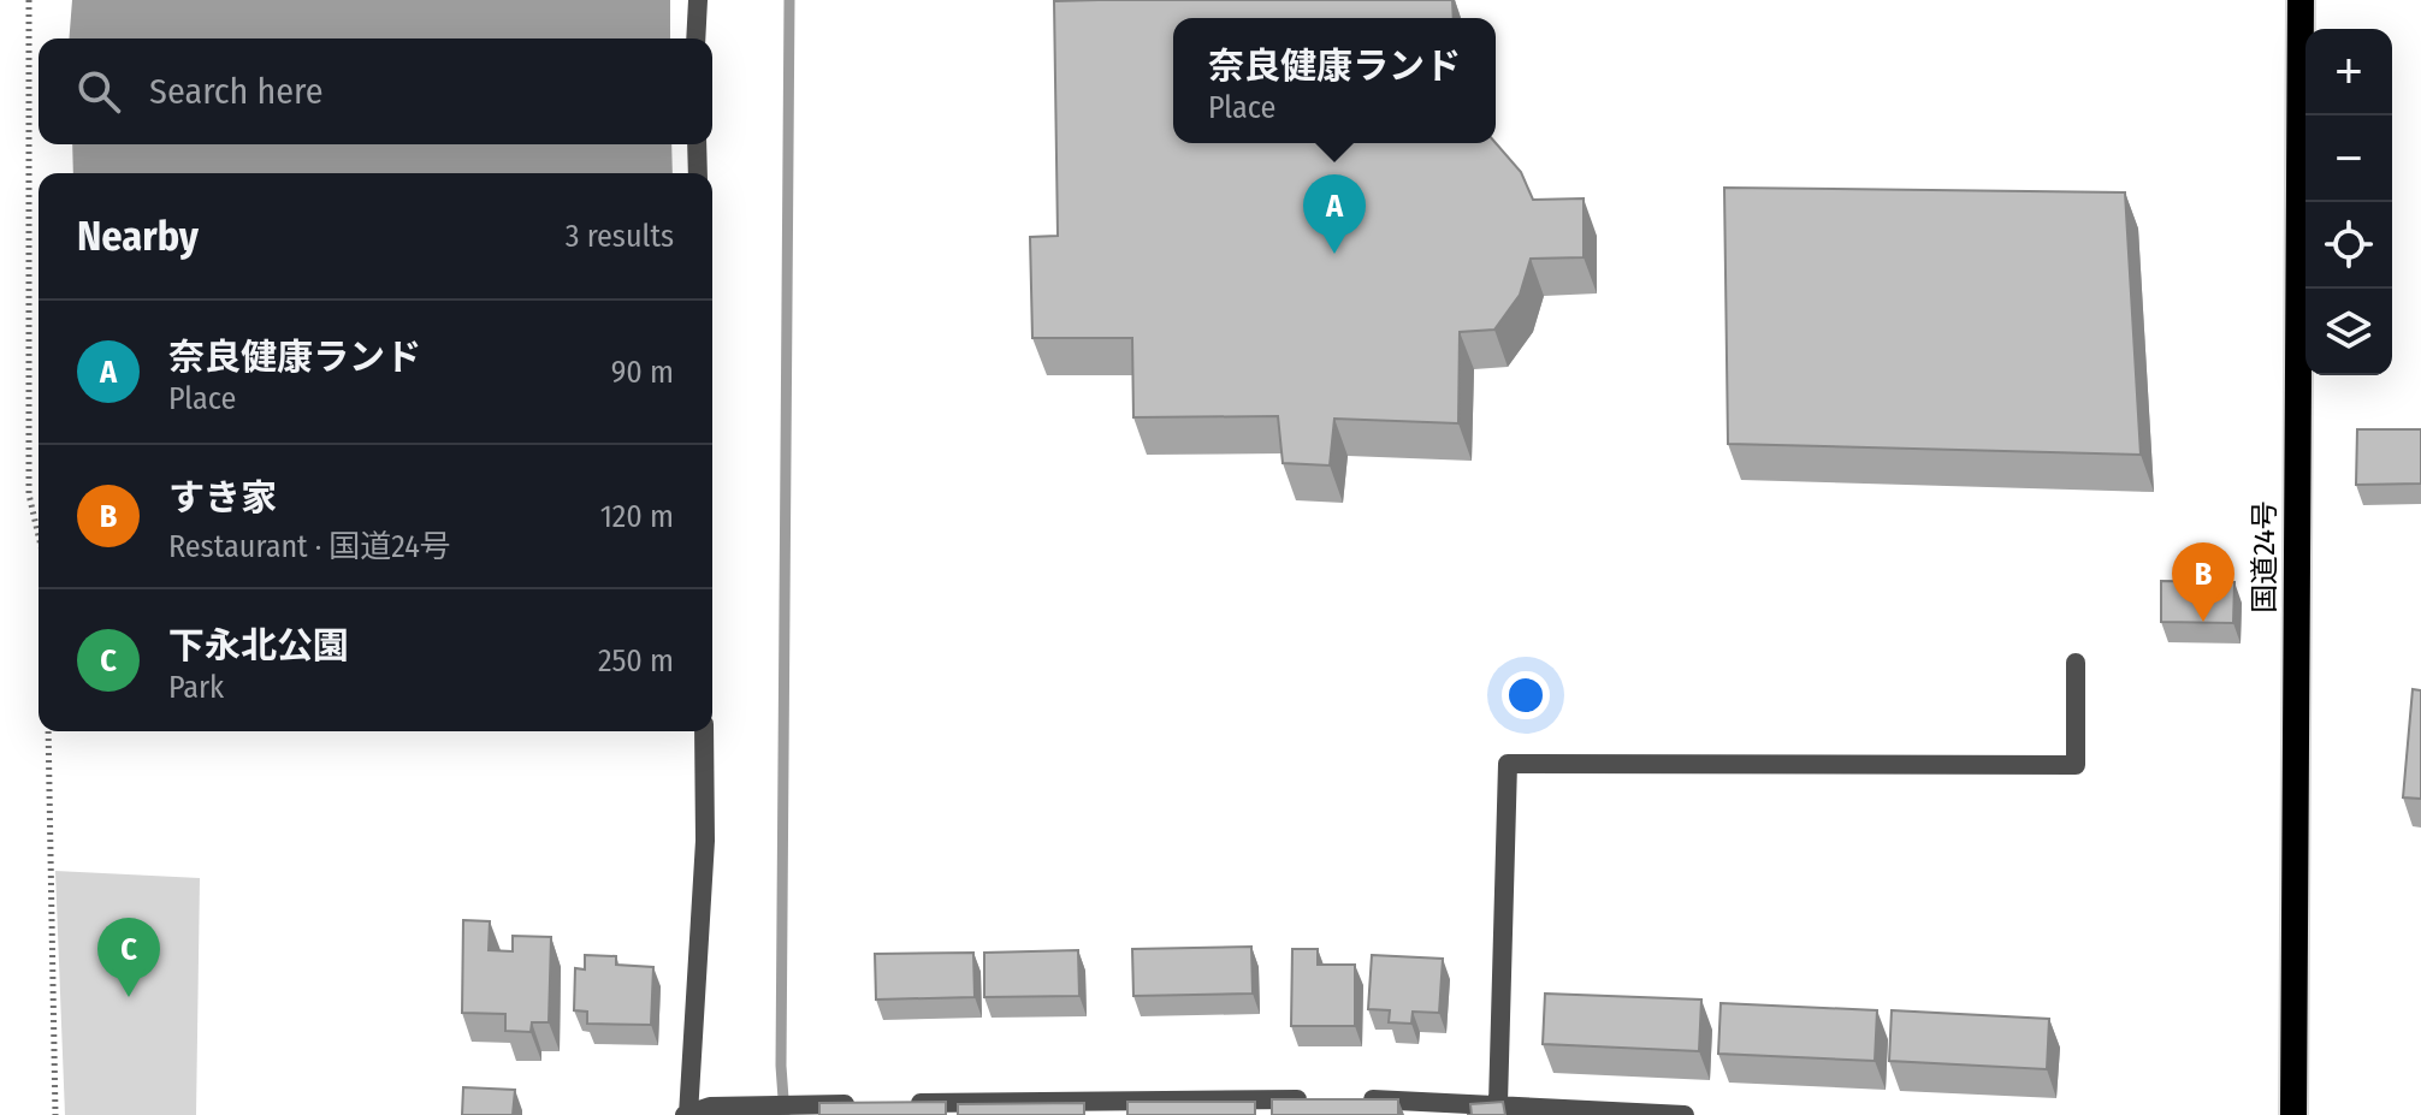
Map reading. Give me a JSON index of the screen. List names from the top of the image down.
{
  "streets": {
    "highway": ["国道24号"]
  },
  "page": {
    "popup": ["奈良健康ランド", "Place"],
    "map_buttons": ["+", "−"],
    "search": "Search here",
    "heading": ["Nearby", "3 results"],
    "pins": ["A", "B", "C"],
    "list": [
      {
        "mark": "A",
        "name": "奈良健康ランド",
        "note": "Place",
        "value": "90 m"
      },
      {
        "mark": "B",
        "name": "すき家",
        "note": "Restaurant · 国道24号",
        "value": "120 m"
      },
      {
        "mark": "C",
        "name": "下永北公園",
        "note": "Park",
        "value": "250 m"
      }
    ]
  }
}
